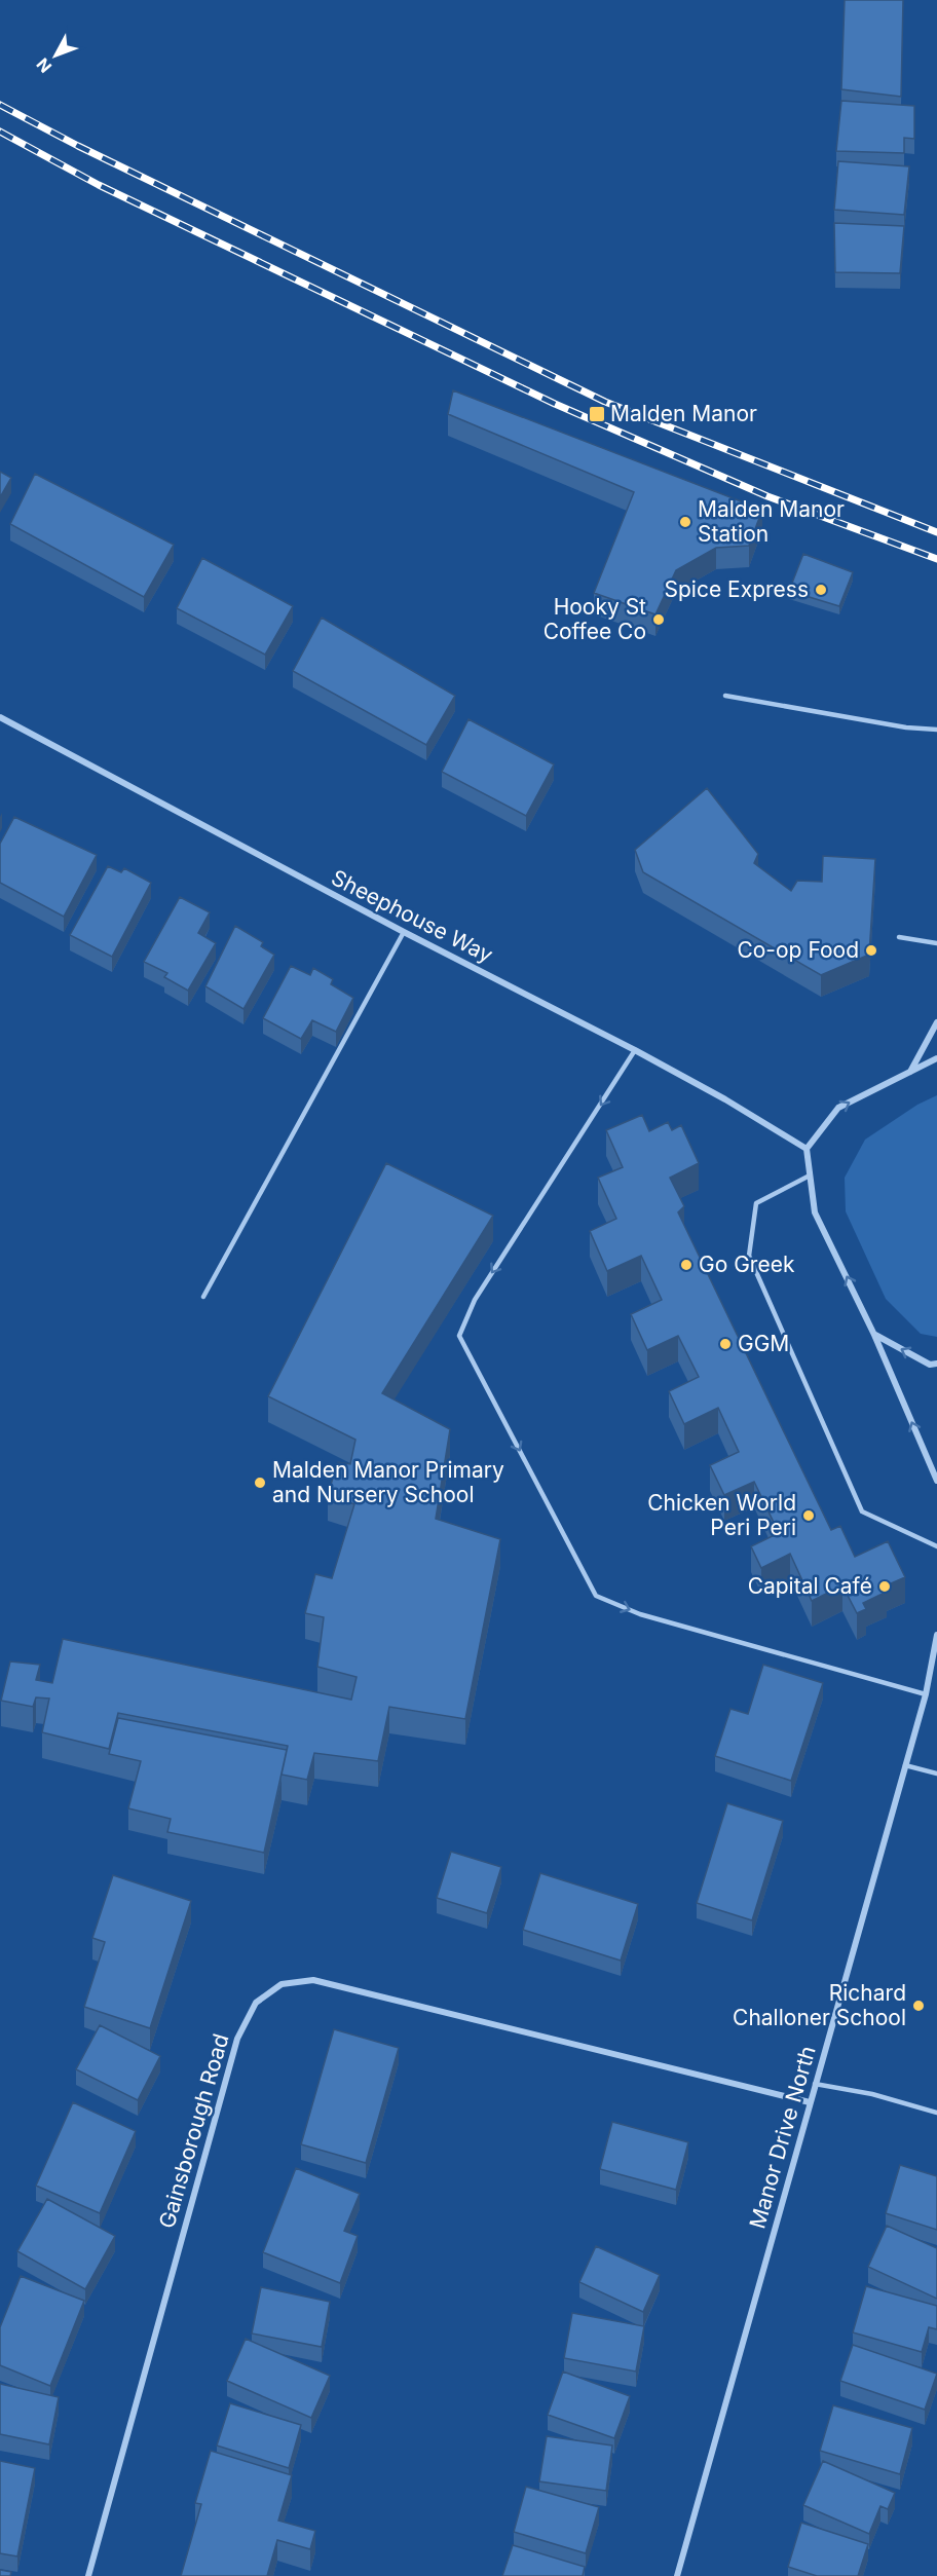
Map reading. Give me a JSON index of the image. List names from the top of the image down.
{
  "streets": {
    "street": ["Sheephouse Way", "Gainsborough Road", "Manor Drive North"]
  },
  "crossings": [
    ["Gainsborough Road", "Manor Drive North"]
  ],
  "places": {
    "transit": ["Malden Manor"],
    "other": [
      "Malden Manor Station",
      "Spice Express",
      "Hooky St Coffee Co",
      "Co-op Food",
      "Go Greek",
      "GGM",
      "Malden Manor Primary and Nursery School",
      "Chicken World Peri Peri",
      "Capital Café",
      "Richard Challoner School"
    ]
  },
  "north": "bottom left"
}
